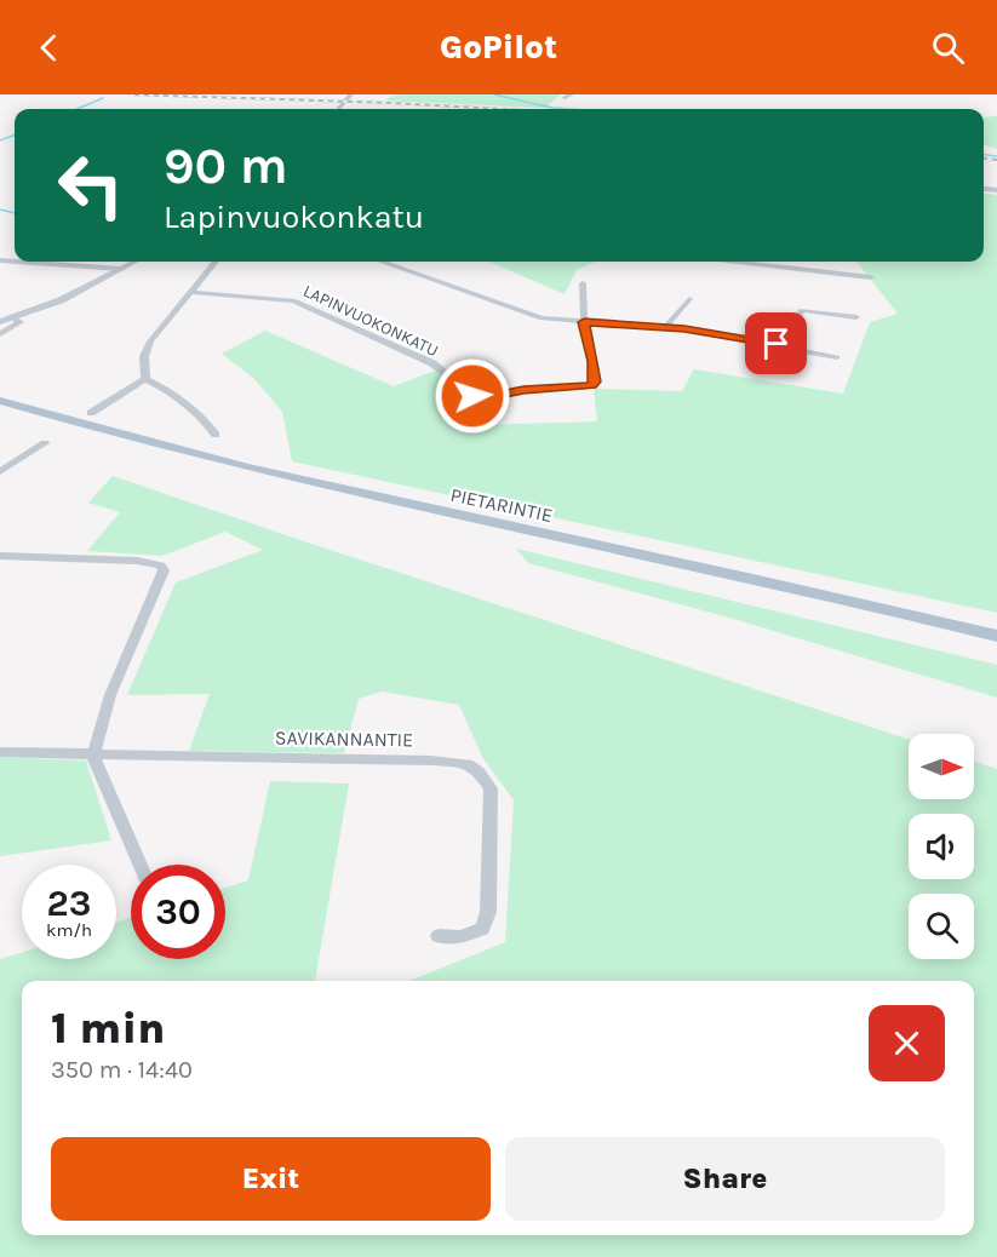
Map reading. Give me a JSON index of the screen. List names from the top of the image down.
{
  "streets": {
    "main road": ["PIETARINTIE"],
    "street": ["LAPINVUOKONKATU", "SAVIKANNANTIE"]
  },
  "north": "right",
  "page": {
    "header": "GoPilot",
    "turn": ["90 m", "Lapinvuokonkatu"],
    "speed": "23 km/h",
    "limit": "30",
    "heading": ["1 min", "350 m · 14:40"],
    "buttons": ["Exit", "Share"]
  }
}
